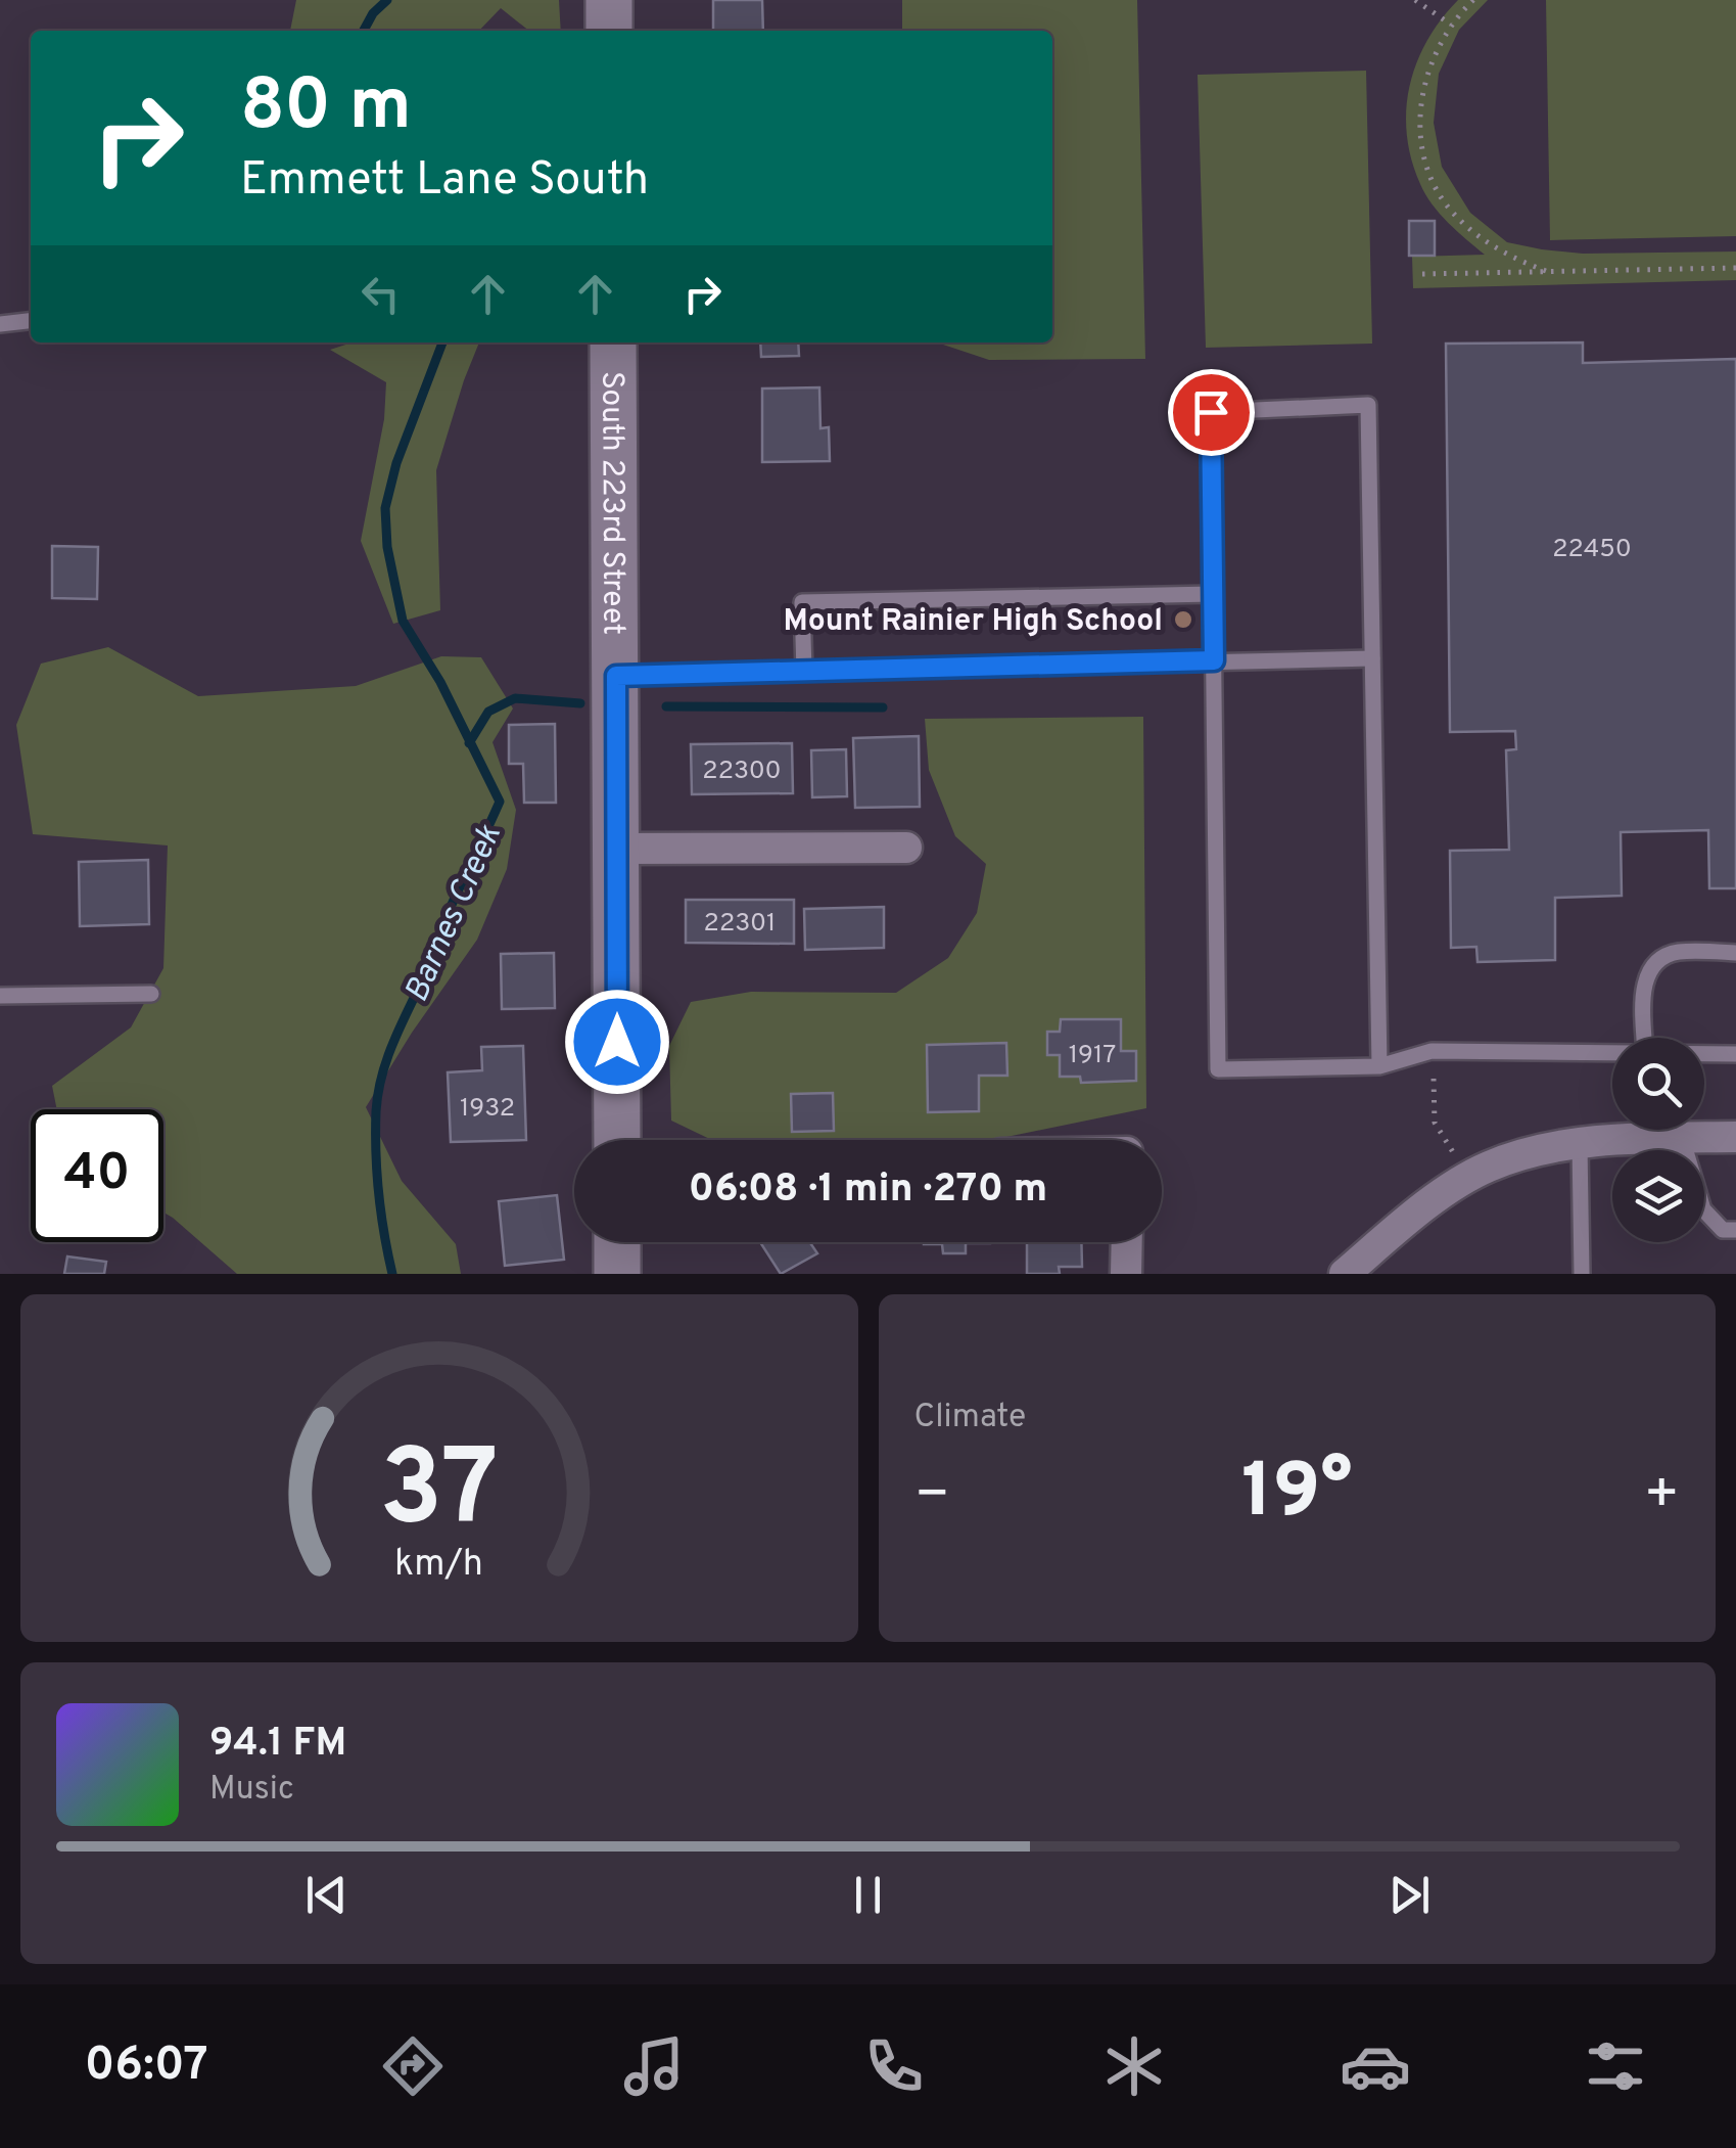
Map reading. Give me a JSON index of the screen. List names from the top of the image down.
{
  "streets": {
    "street": ["South 223rd Street"]
  },
  "water": ["Barnes Creek"],
  "places": ["Mount Rainier High School"],
  "house_numbers": [
    "22450",
    "22300",
    "22301",
    "1917",
    "1932"
  ],
  "page": {
    "turn": ["80 m", "Emmett Lane South"],
    "limit": "40",
    "trip": "06:08 · 1 min · 270 m",
    "tile": "Climate",
    "heat": ["−", "19°", "+"],
    "song": ["94.1 FM", "Music"],
    "tabs": "06:07",
    "gauge": ["37", "km/h"]
  }
}
